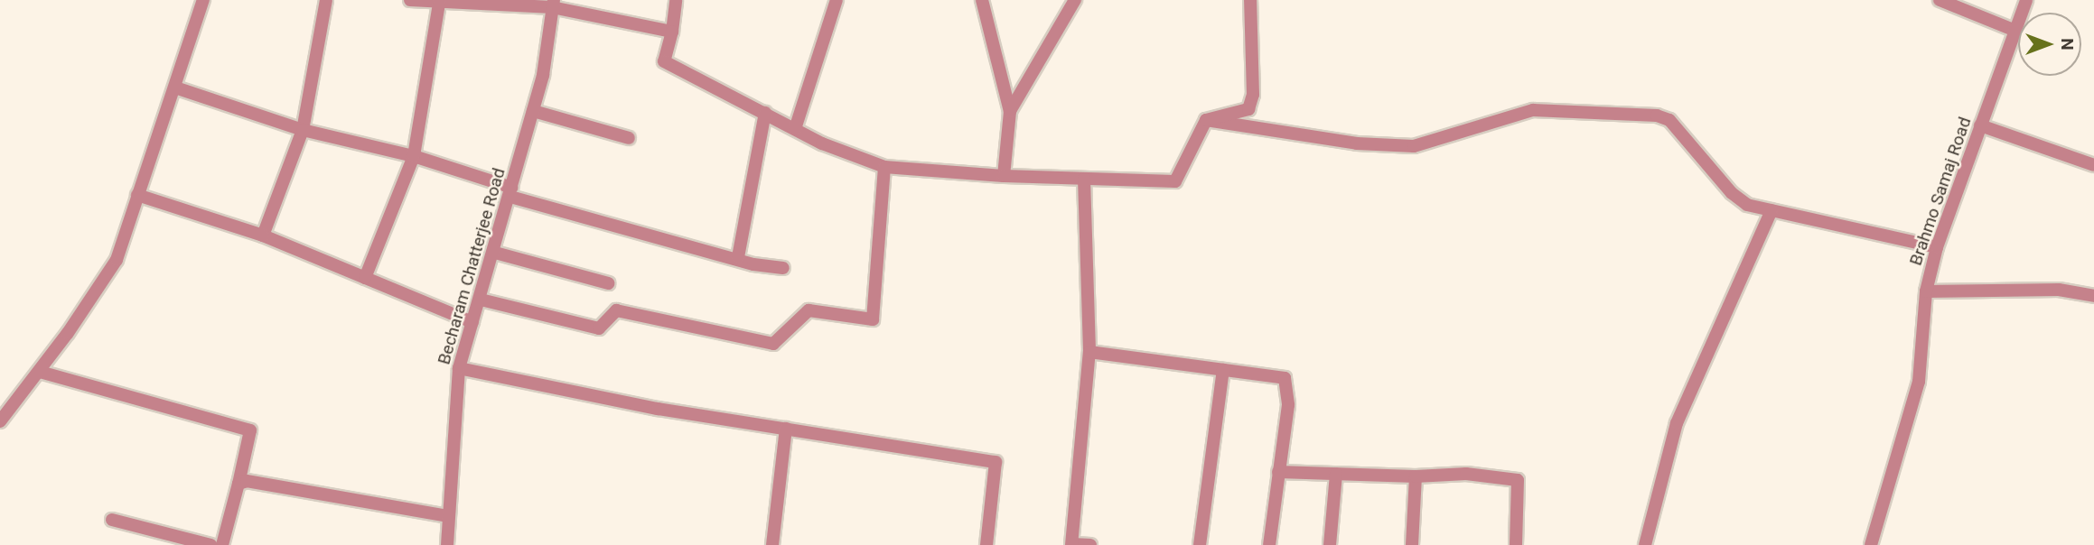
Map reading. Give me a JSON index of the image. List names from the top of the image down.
{
  "streets": {
    "street": ["Brahmo Samaj Road", "Becharam Chatterjee Road"]
  },
  "north": "right"
}
